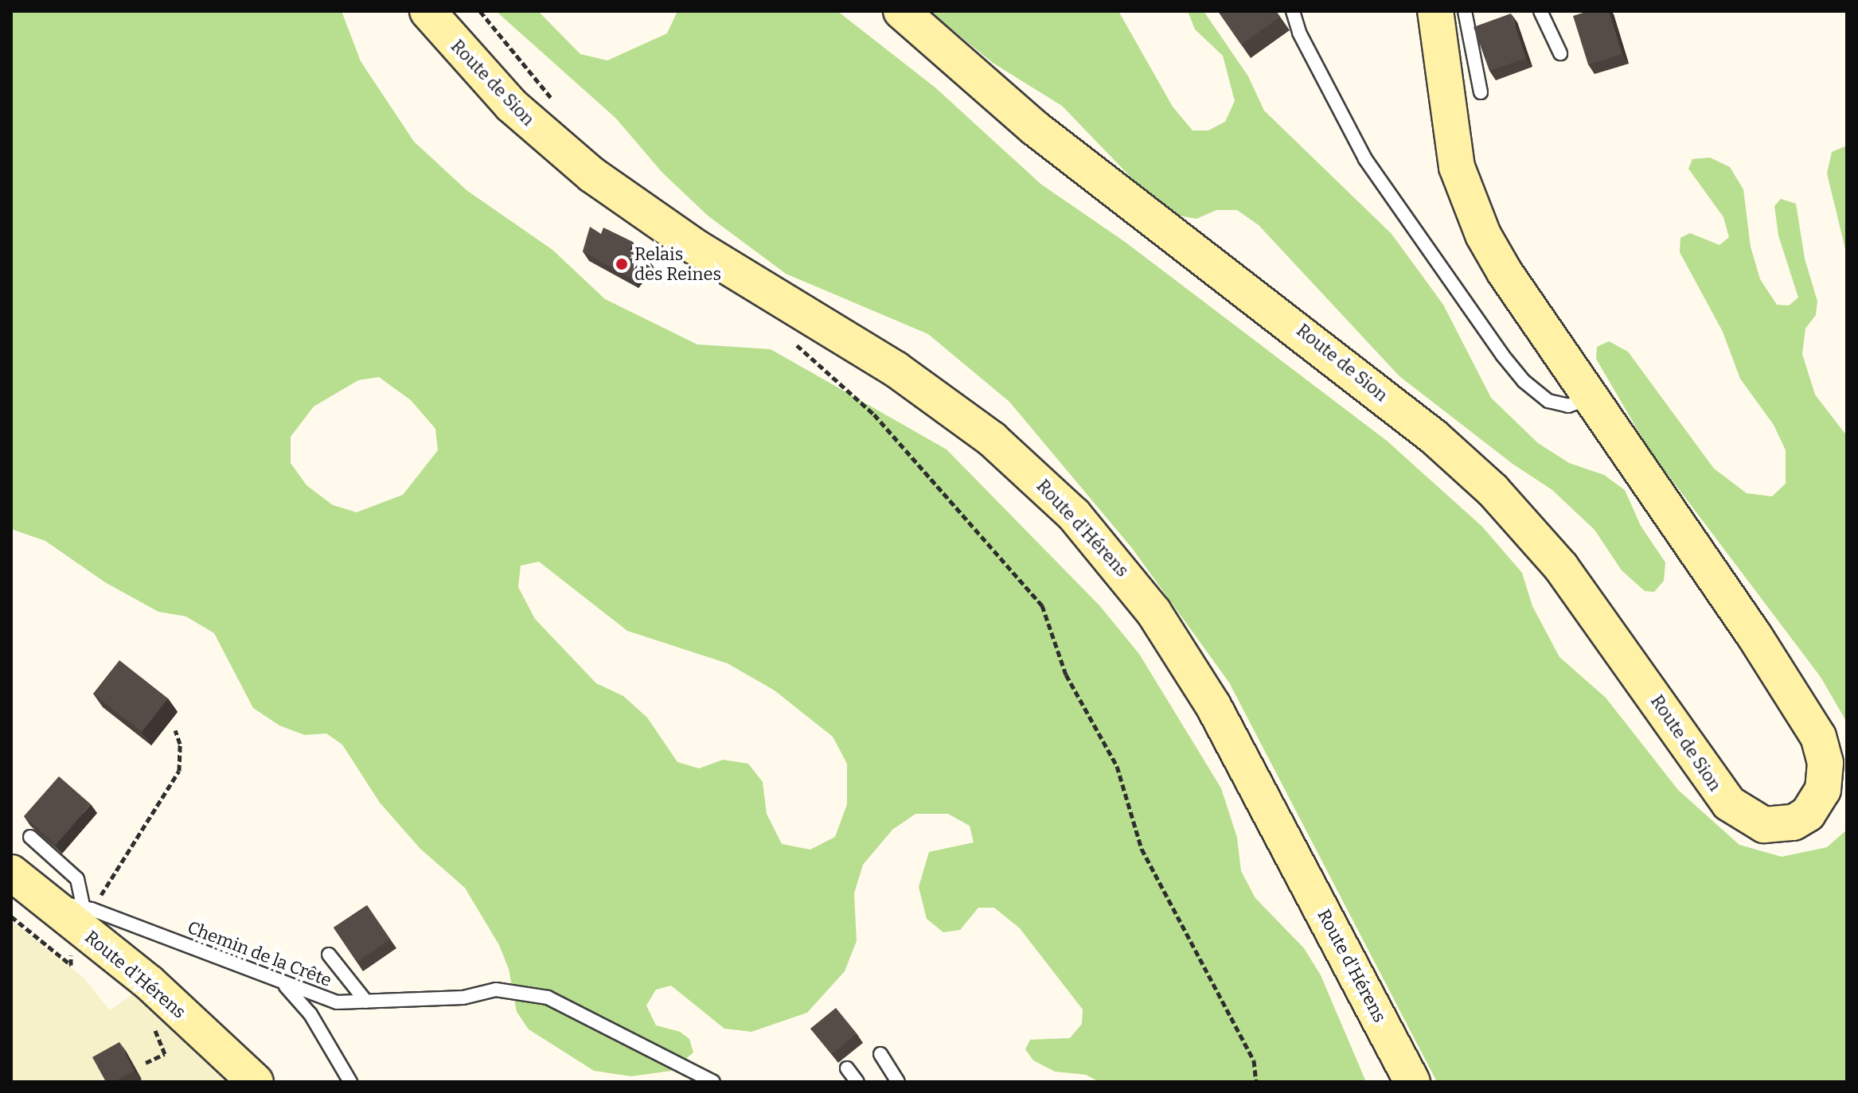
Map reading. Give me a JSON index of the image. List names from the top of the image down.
{
  "streets": {
    "main road": ["Route de Sion", "Route d'Hérens"],
    "lane": ["Chemin de la Crête"]
  },
  "crossings": [
    ["Route de Sion", "Route d'Hérens"],
    ["Route d'Hérens", "Chemin de la Crête"]
  ],
  "places": ["Relais des Reines"]
}
